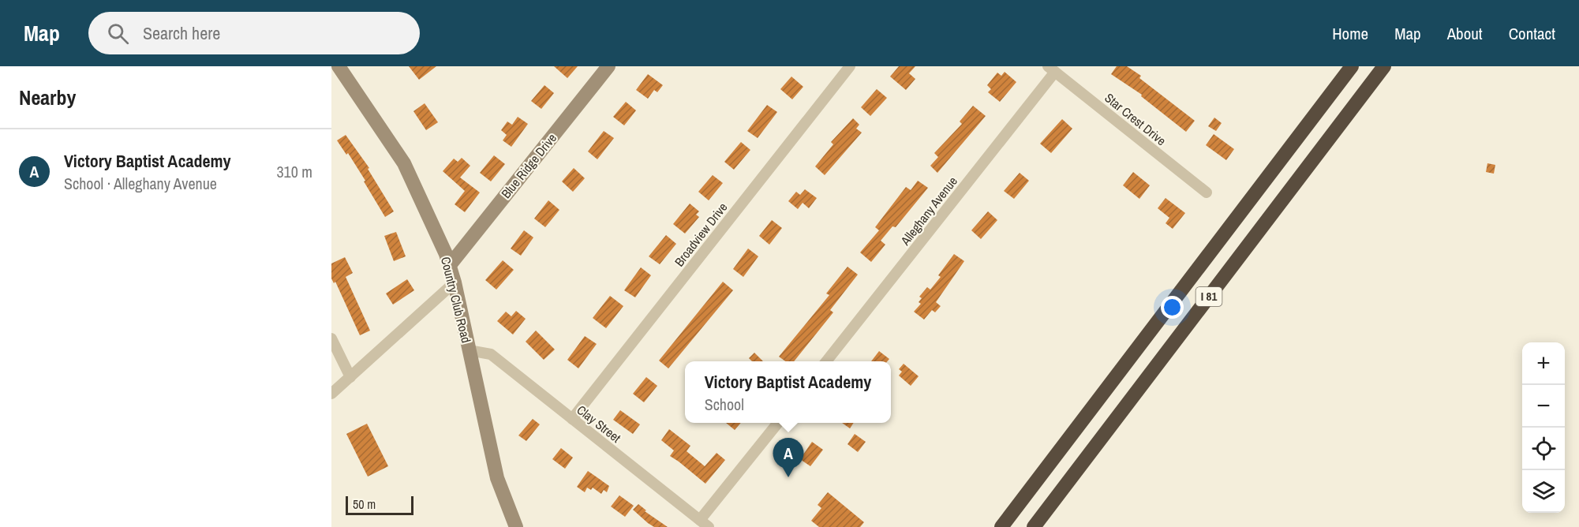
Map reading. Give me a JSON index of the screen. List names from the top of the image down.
{
  "streets": {
    "highway": ["I 81"],
    "street": [
      "Star Crest Drive",
      "Blue Ridge Drive",
      "Alleghany Avenue",
      "Broadview Drive",
      "Country Club Road",
      "Clay Street"
    ]
  },
  "crossings": [
    ["Star Crest Drive", "Alleghany Avenue"],
    ["Blue Ridge Drive", "Country Club Road"],
    ["Broadview Drive", "Clay Street"],
    ["Country Club Road", "Clay Street"]
  ],
  "scale_bar": "50 m",
  "page": {
    "header": "Map",
    "search": "Search here",
    "nav": [
      "Home",
      "Map",
      "About",
      "Contact"
    ],
    "heading": "Nearby",
    "list": [
      {
        "mark": "A",
        "name": "Victory Baptist Academy",
        "note": "School · Alleghany Avenue",
        "value": "310 m"
      }
    ],
    "map_buttons": ["+", "−"],
    "popup": ["Victory Baptist Academy", "School"],
    "pins": "A",
    "scale": "50 m"
  }
}
